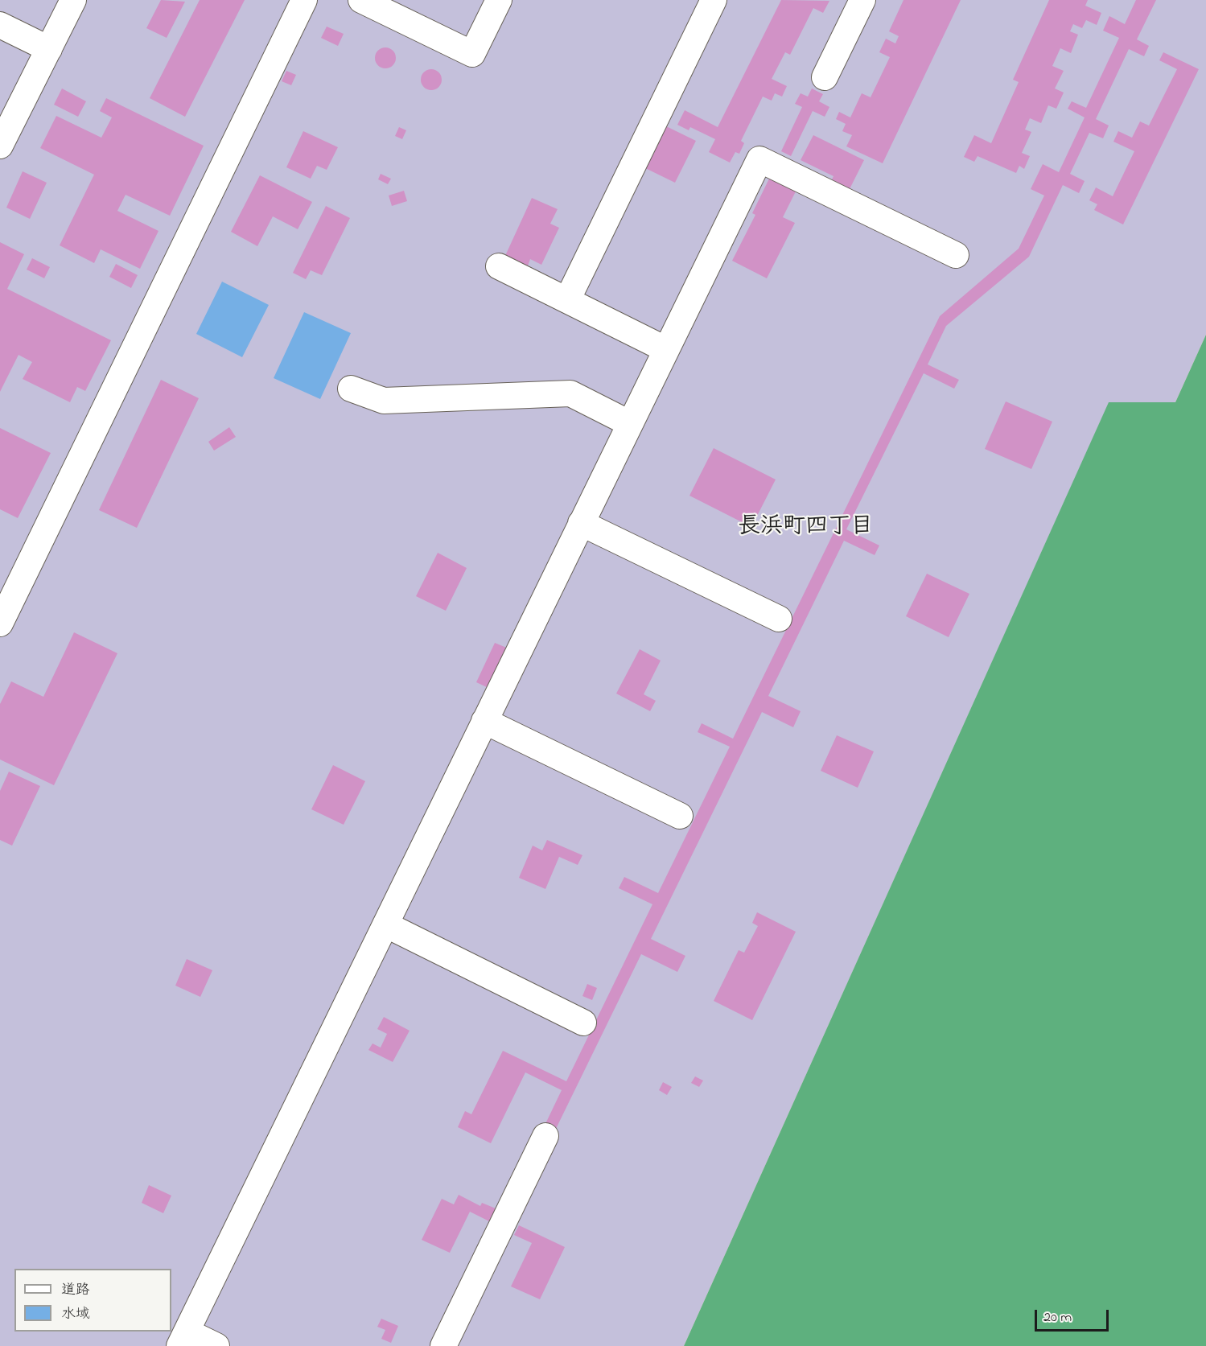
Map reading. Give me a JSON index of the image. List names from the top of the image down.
{
  "districts": ["長浜町四丁目"],
  "legend": ["道路", "水域"],
  "scale_bar": "20 m"
}
